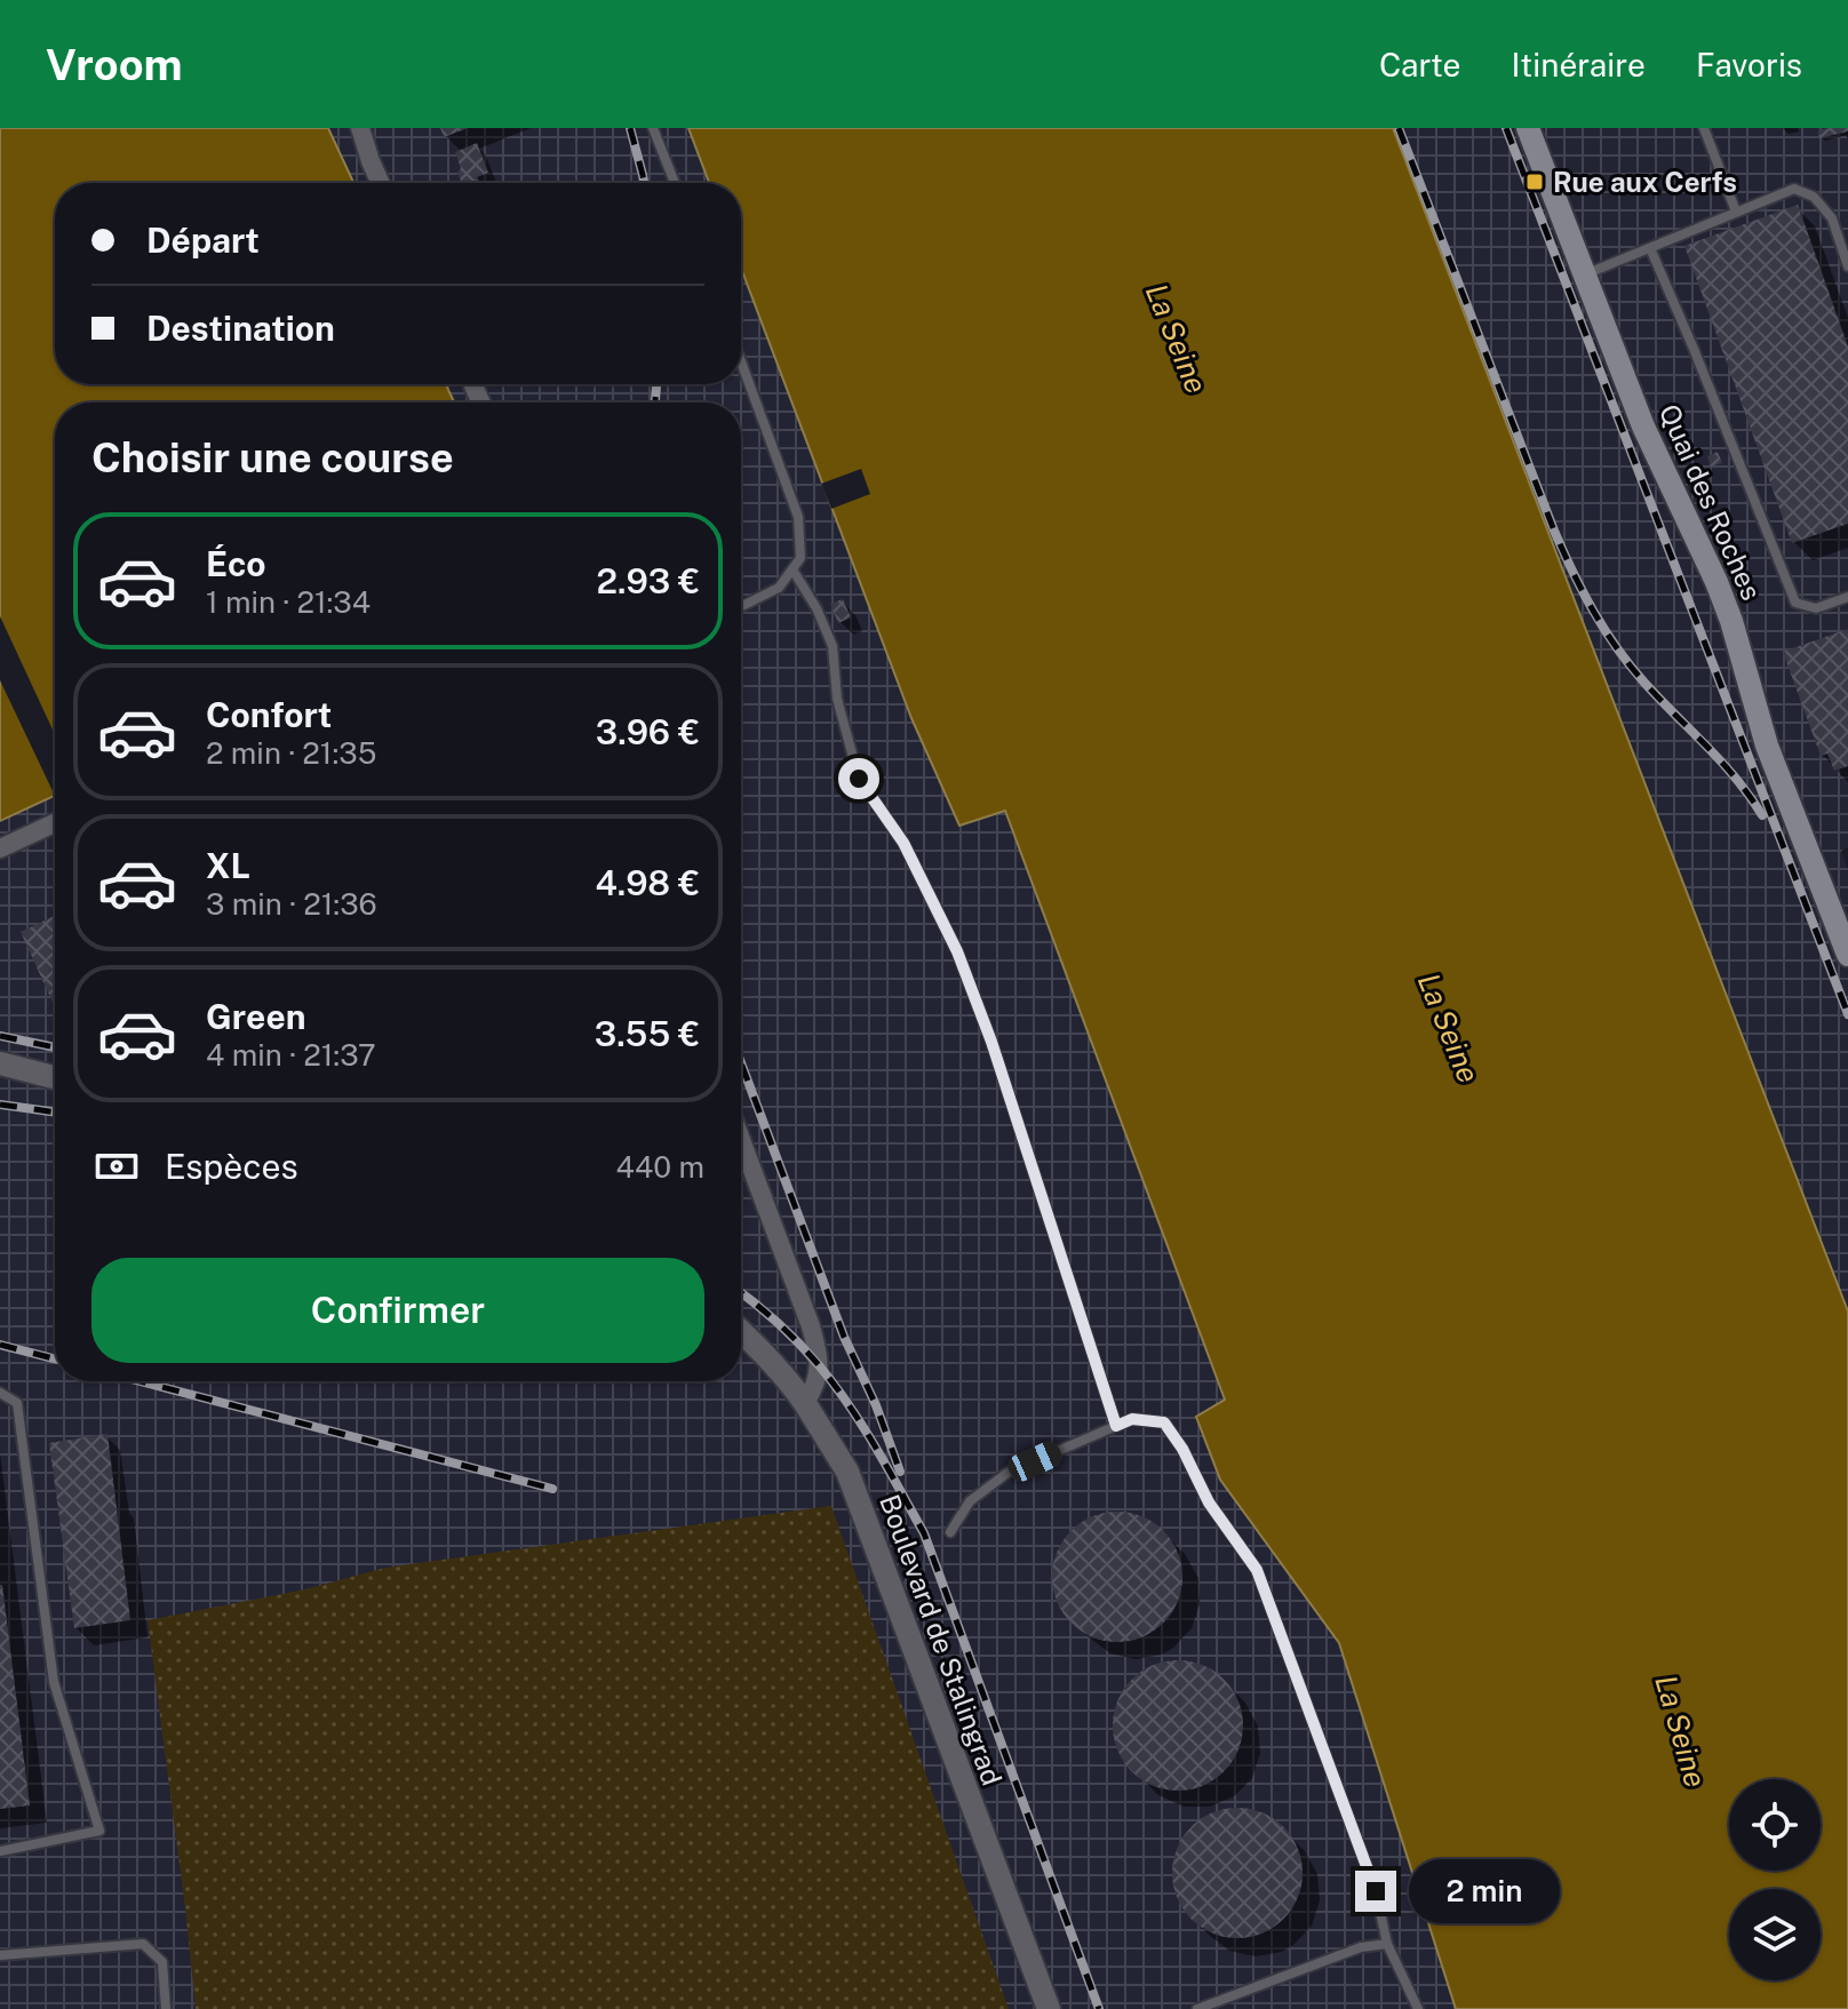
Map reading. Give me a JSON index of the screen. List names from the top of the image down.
{
  "streets": {
    "main road": ["Quai des Roches"],
    "street": ["Boulevard de Stalingrad"]
  },
  "water": ["La Seine"],
  "places": {
    "transit": ["Rue aux Cerfs"]
  },
  "page": {
    "header": "Vroom",
    "nav": ["Carte", "Itinéraire", "Favoris"],
    "banner": ["Départ", "Destination"],
    "heading": "Choisir une course",
    "list": [
      {
        "name": "Éco",
        "note": "1 min · 21:34",
        "value": "2.93 €"
      },
      {
        "name": "Confort",
        "note": "2 min · 21:35",
        "value": "3.96 €"
      },
      {
        "name": "XL",
        "note": "3 min · 21:36",
        "value": "4.98 €"
      },
      {
        "name": "Green",
        "note": "4 min · 21:37",
        "value": "3.55 €"
      }
    ],
    "pay": ["Espèces", "440 m"],
    "buttons": "Confirmer",
    "bubble": "2 min"
  }
}
